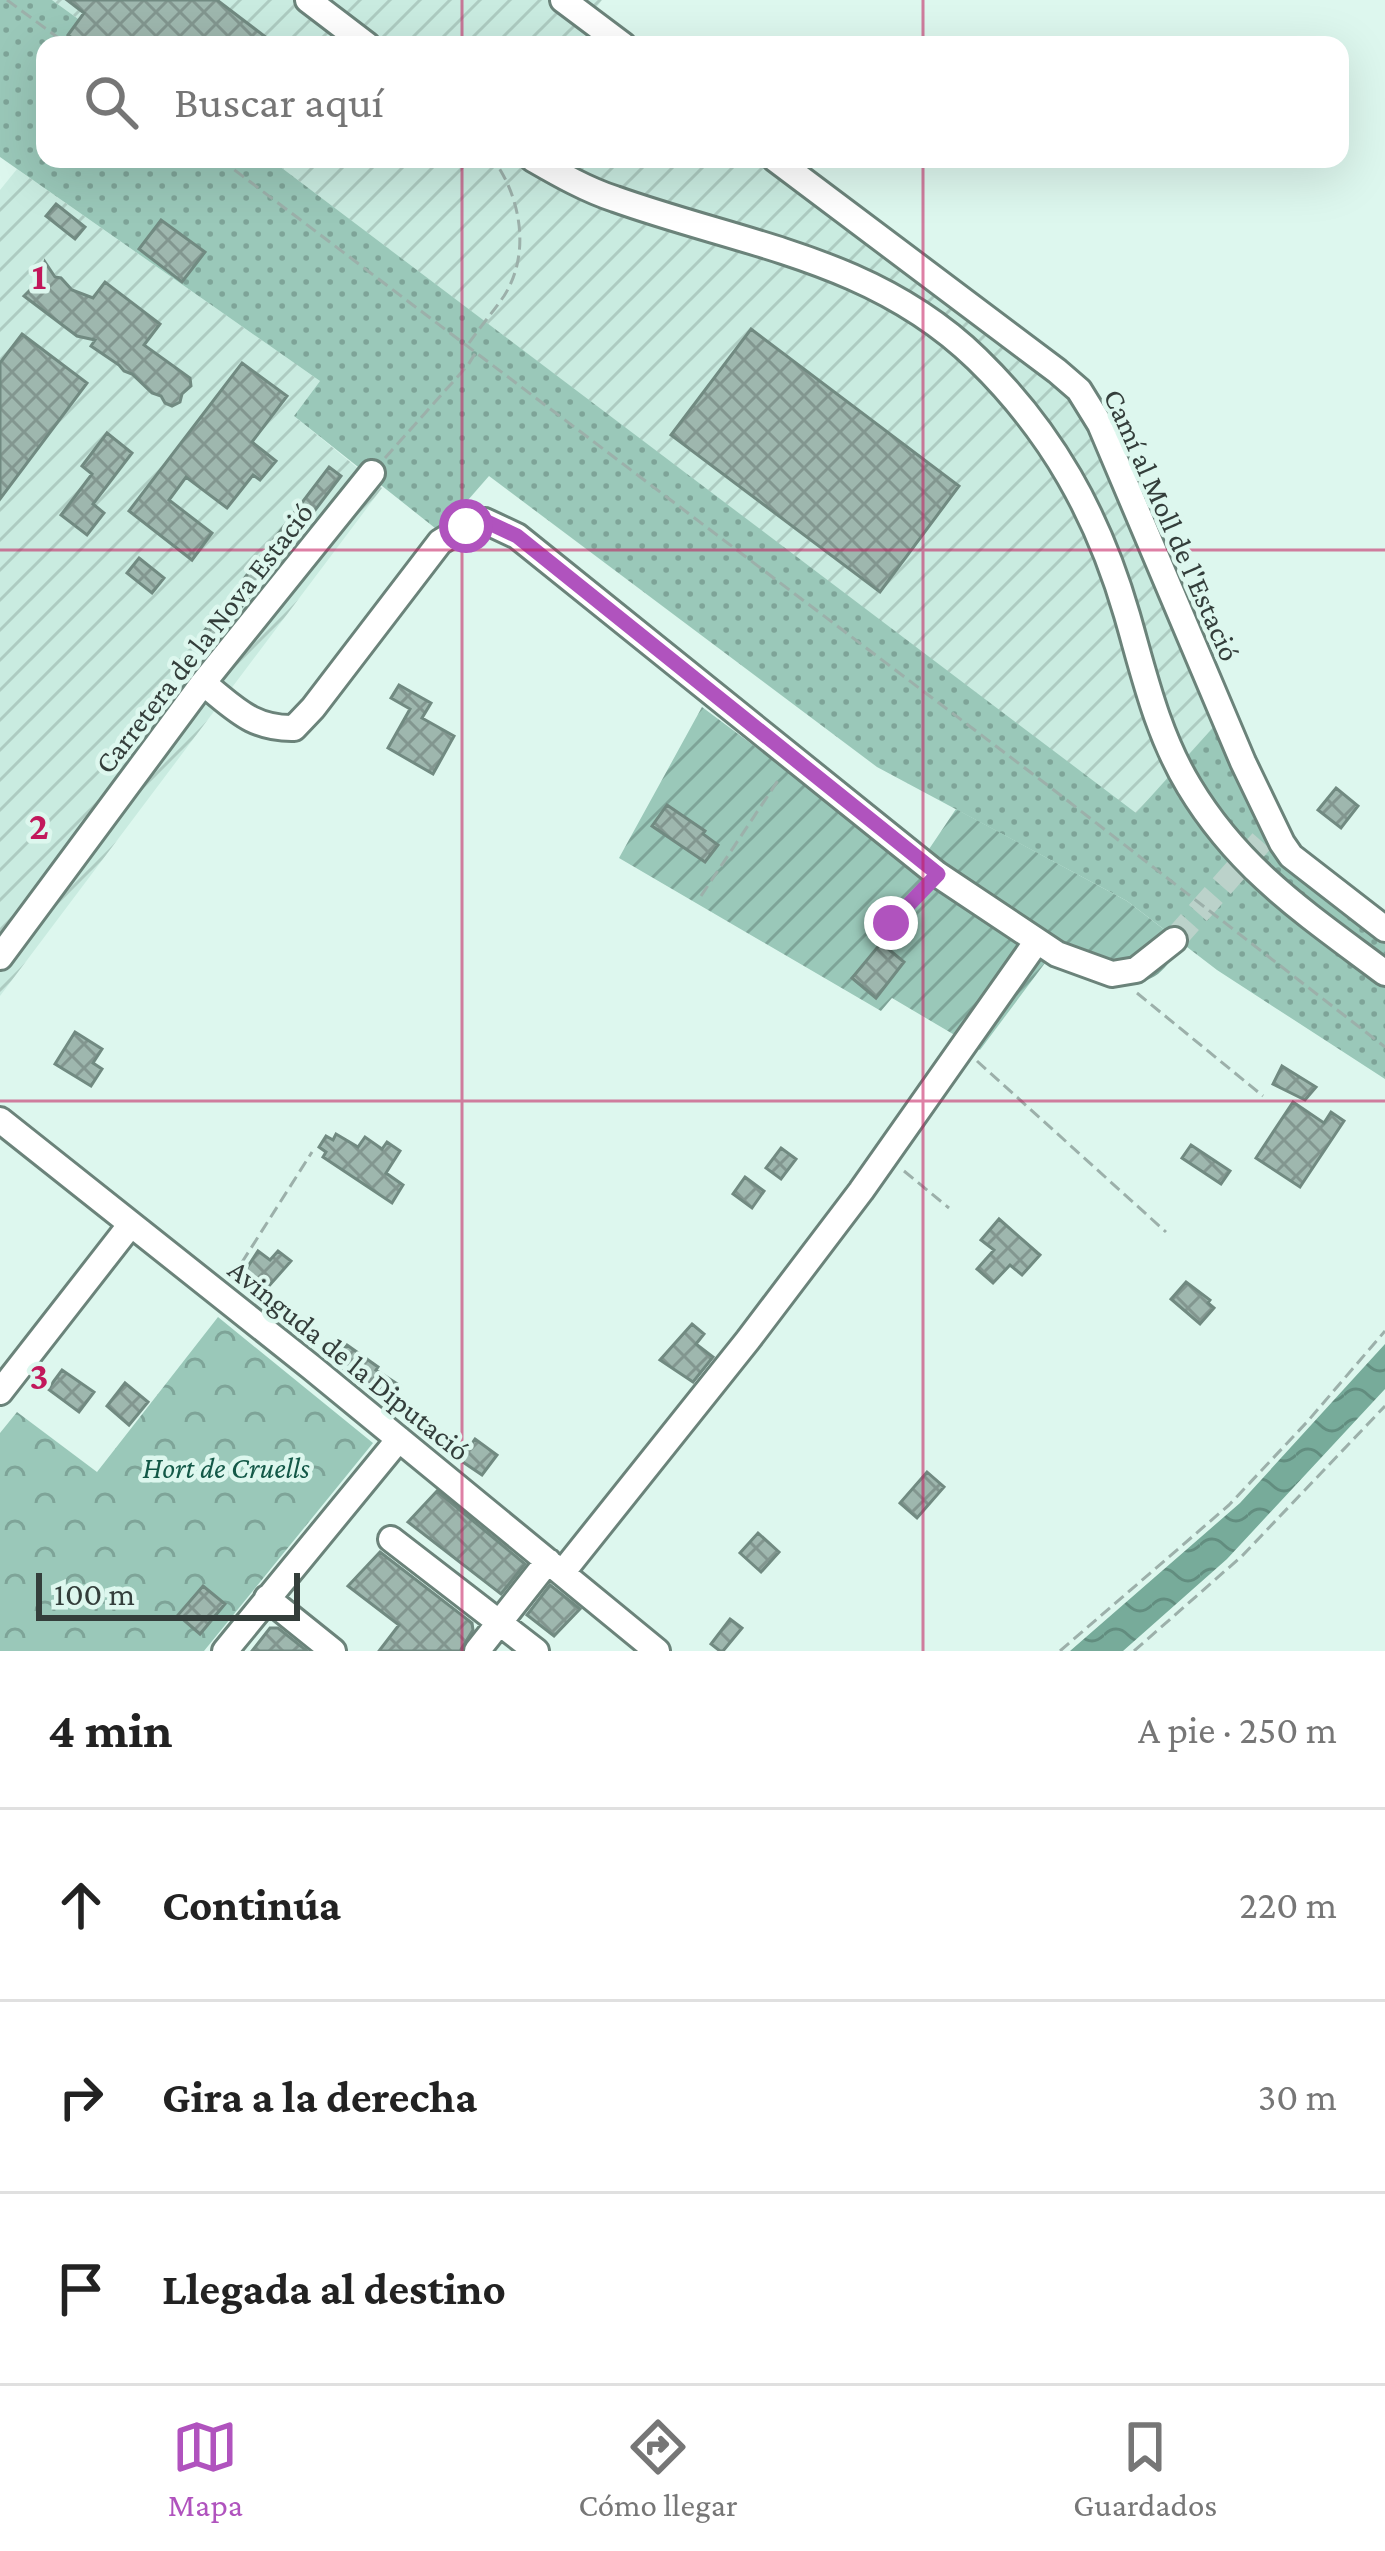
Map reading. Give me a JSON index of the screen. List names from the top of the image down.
{
  "streets": {
    "street": ["Camí al Moll de l'Estació", "Carretera de la Nova Estació", "Avinguda de la Diputació"]
  },
  "parks": ["Hort de Cruells"],
  "scale_bar": "100 m",
  "page": {
    "search": "Buscar aquí",
    "scale": "100 m",
    "heading": ["4 min", "A pie · 250 m"],
    "list": [
      ["Continúa", "220 m"],
      ["Gira a la derecha", "30 m"],
      "Llegada al destino"
    ],
    "nav": ["Mapa", "Cómo llegar", "Guardados"]
  },
  "grid": {
    "rows": ["1", "2", "3"]
  }
}
